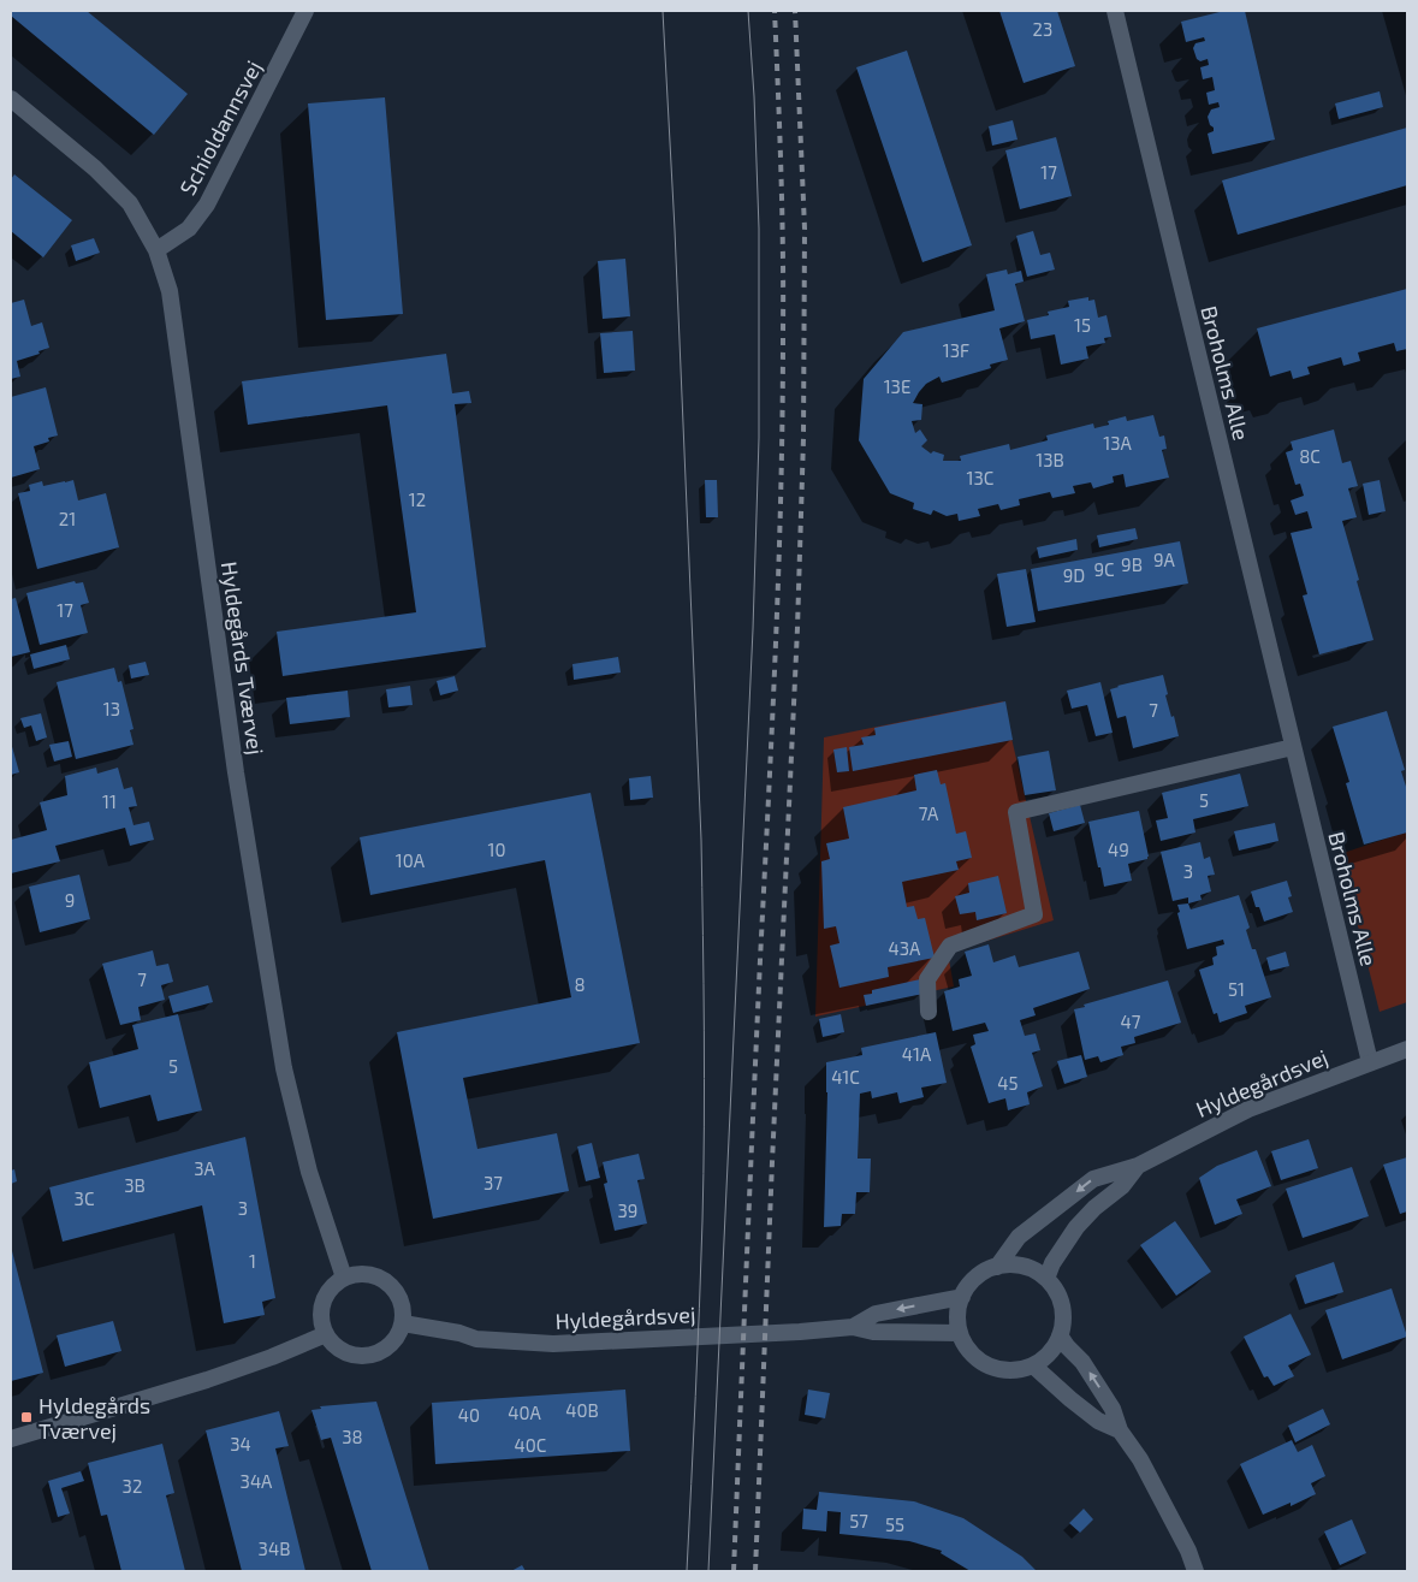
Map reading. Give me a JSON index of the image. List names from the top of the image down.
{
  "streets": {
    "street": [
      "Schioldannsvej",
      "Broholms Alle",
      "Hyldegårds Tværvej",
      "Hyldegårdsvej"
    ]
  },
  "crossings": [
    ["Schioldannsvej", "Hyldegårds Tværvej"],
    ["Broholms Alle", "Hyldegårdsvej"],
    ["Hyldegårds Tværvej", "Hyldegårdsvej"]
  ],
  "places": {
    "transit": ["Hyldegårds Tværvej"]
  },
  "house_numbers": [
    "23",
    "17",
    "15",
    "13F",
    "13E",
    "13A",
    "8C",
    "13B",
    "13C",
    "12",
    "21",
    "9A",
    "9B",
    "9C",
    "9D",
    "17",
    "13",
    "7",
    "5",
    "11",
    "7A",
    "10",
    "49",
    "10A",
    "3",
    "9",
    "43A",
    "7",
    "8",
    "51",
    "47",
    "41A",
    "5",
    "41C",
    "45",
    "3A",
    "37",
    "3B",
    "3C",
    "3",
    "39",
    "1",
    "40B",
    "40A",
    "40",
    "38",
    "34",
    "40C",
    "34A",
    "32",
    "57",
    "55",
    "34B"
  ]
}
